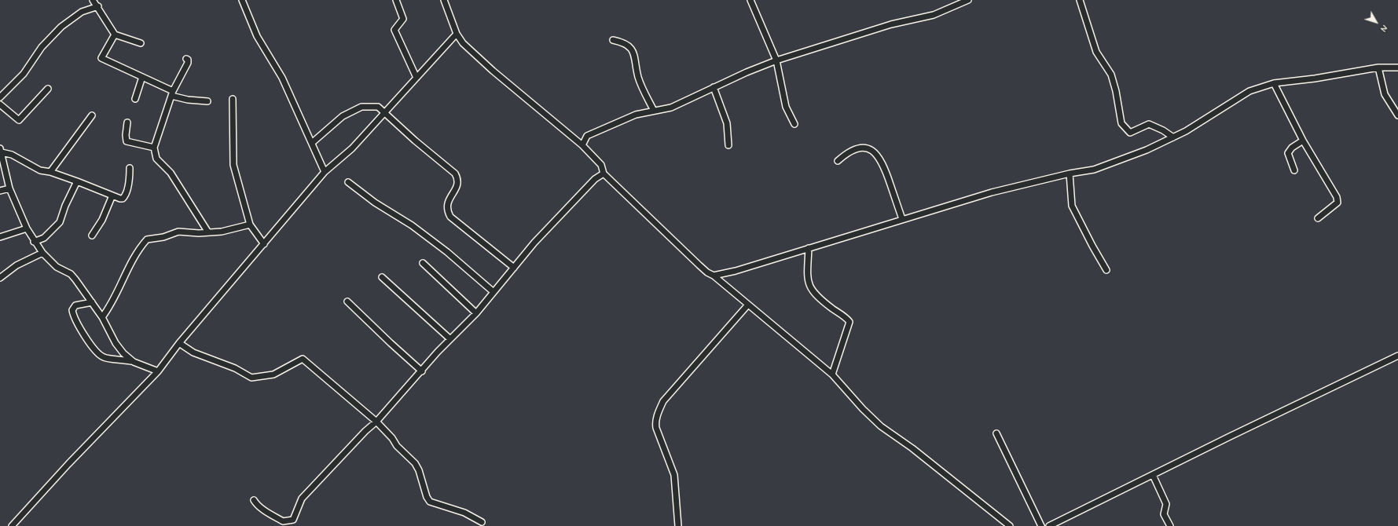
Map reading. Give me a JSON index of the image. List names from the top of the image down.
{
  "north": "bottom right"
}
